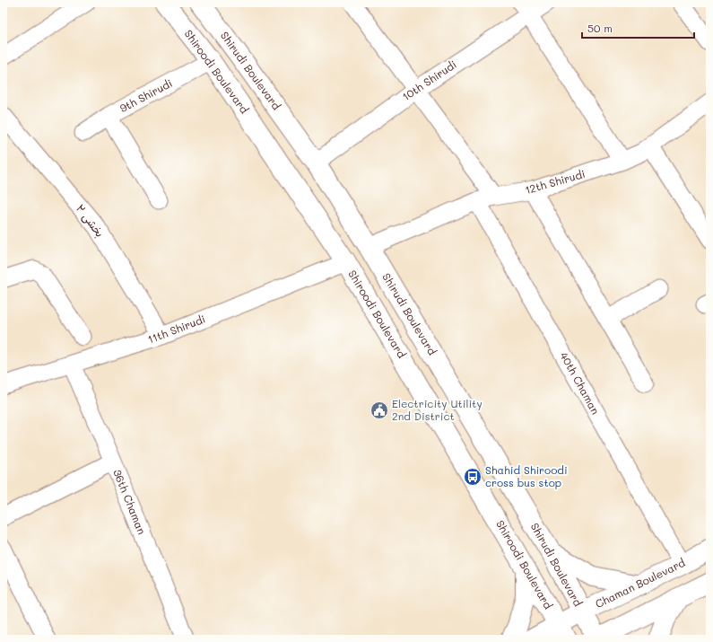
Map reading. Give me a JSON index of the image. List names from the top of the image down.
{
  "streets": {
    "main road": ["Shirudi Boulevard", "Shiroodi Boulevard", "Chaman Boulevard"],
    "street": [
      "10th Shirudi",
      "9th Shirudi",
      "12th Shirudi",
      "بخشی ۲",
      "11th Shirudi",
      "40th Chaman",
      "36th Chaman"
    ]
  },
  "crossings": [
    ["Shirudi Boulevard", "10th Shirudi"],
    ["Shirudi Boulevard", "12th Shirudi"],
    ["Shirudi Boulevard", "Chaman Boulevard"],
    ["Shiroodi Boulevard", "9th Shirudi"],
    ["Shiroodi Boulevard", "11th Shirudi"],
    ["Shiroodi Boulevard", "Chaman Boulevard"],
    ["12th Shirudi", "40th Chaman"],
    ["بخشی ۲", "11th Shirudi"],
    ["11th Shirudi", "36th Chaman"],
    ["40th Chaman", "Chaman Boulevard"]
  ],
  "places": {
    "public building": ["Electricity Utility 2nd District"],
    "bus stop": ["Shahid Shiroodi cross bus stop"]
  },
  "scale_bar": "50 m"
}
